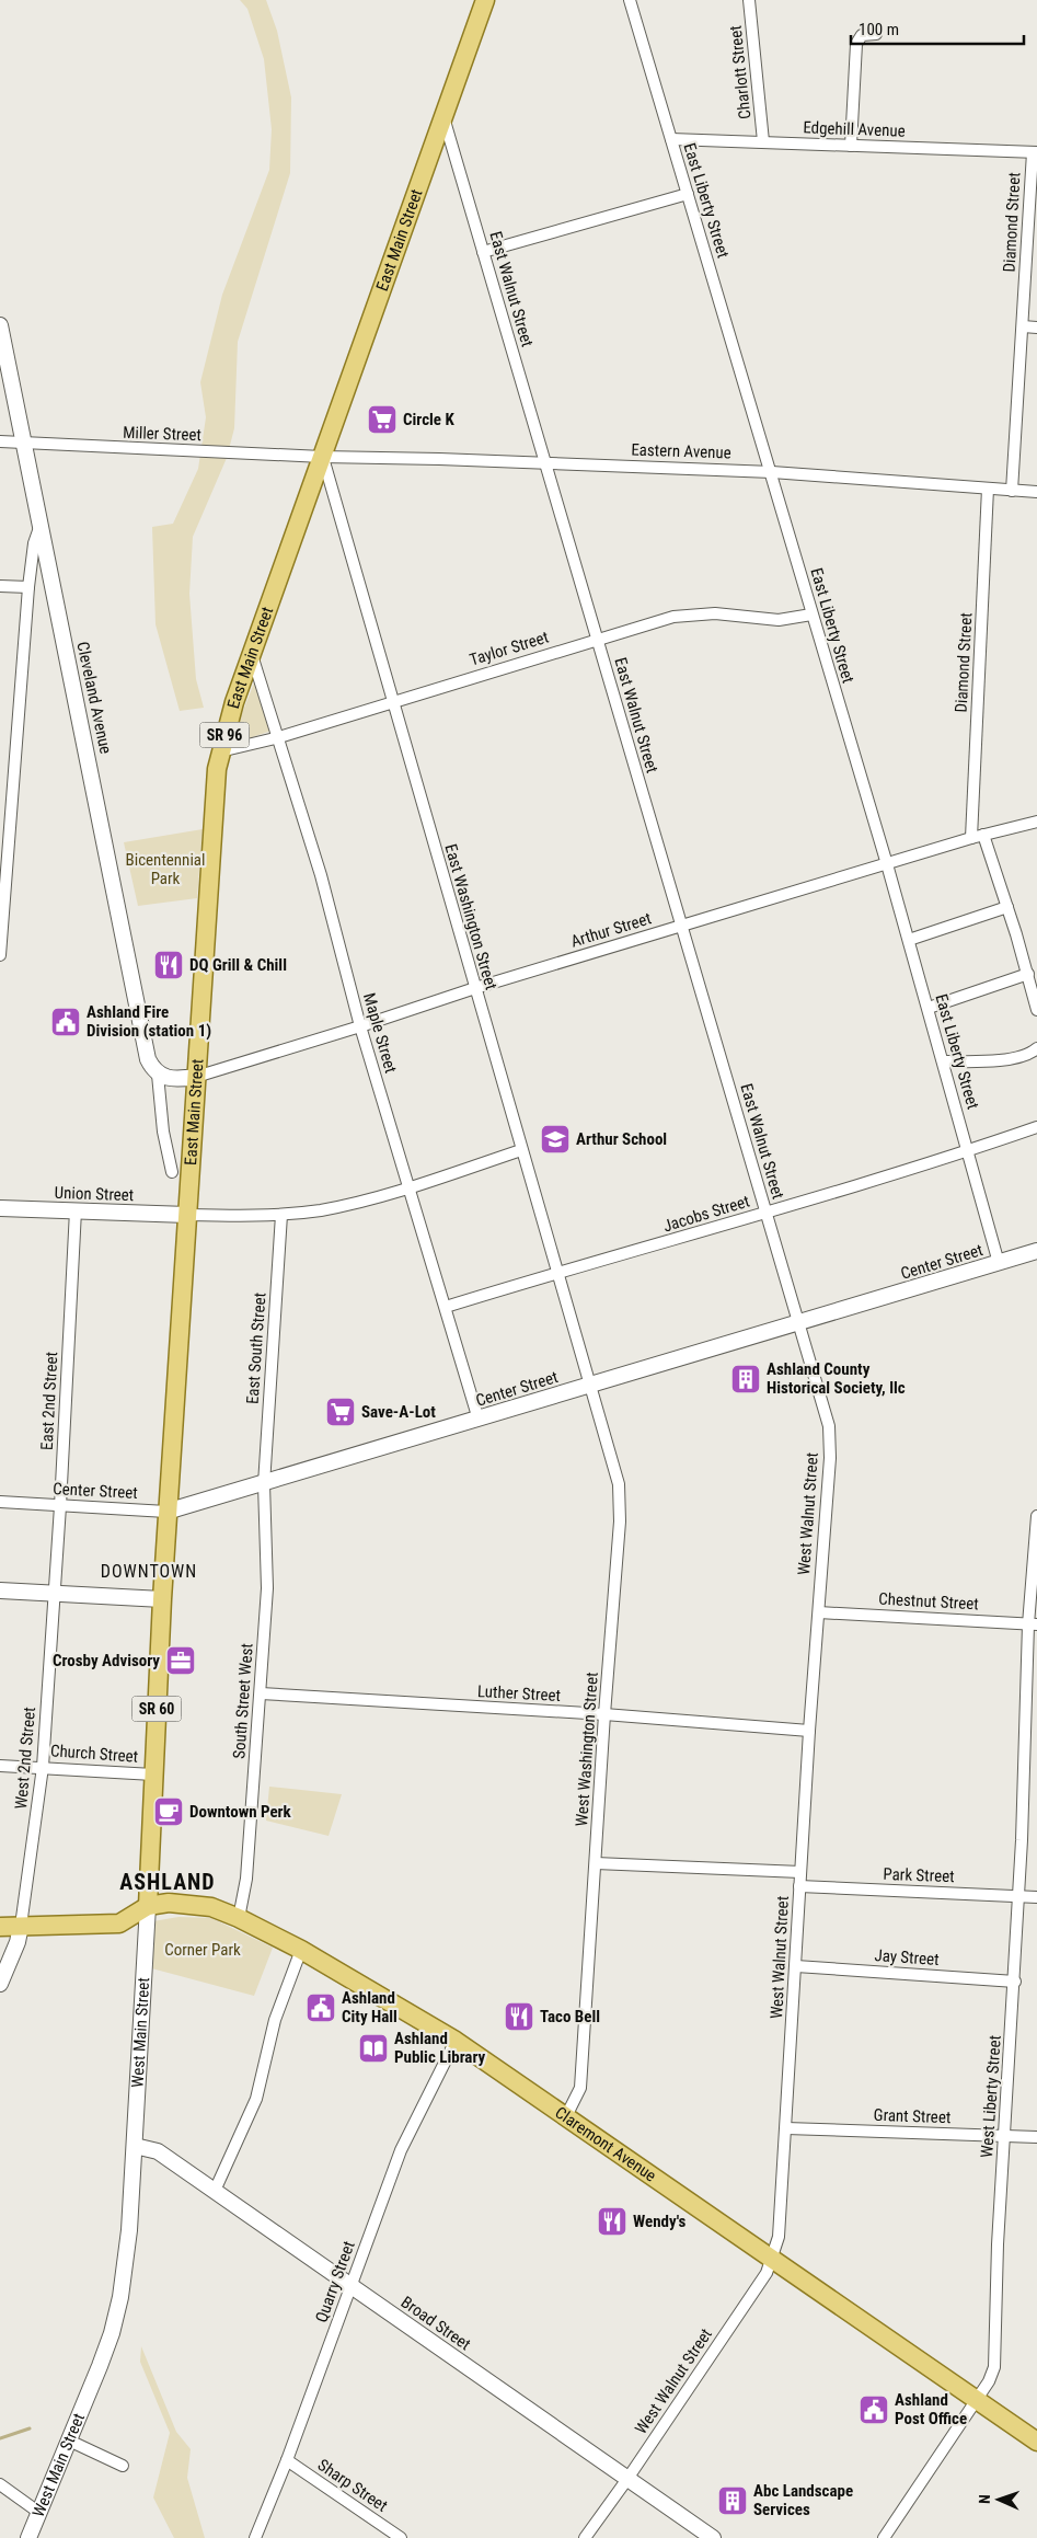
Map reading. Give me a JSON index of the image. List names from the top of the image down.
{
  "streets": {
    "main road": [
      "East Main Street",
      "Cleveland Avenue",
      "SR 96",
      "Union Street",
      "Center Street",
      "SR 60",
      "West Main Street",
      "Claremont Avenue",
      "Broad Street"
    ],
    "street": [
      "Charlott Street",
      "Edgehill Avenue",
      "East Liberty Street",
      "Diamond Street",
      "East Walnut Street",
      "Miller Street",
      "Eastern Avenue",
      "Taylor Street",
      "East Washington Street",
      "Arthur Street",
      "Maple Street",
      "Jacobs Street",
      "East South Street",
      "East 2nd Street",
      "West Walnut Street",
      "Chestnut Street",
      "Luther Street",
      "South Street West",
      "West Washington Street",
      "Church Street",
      "West 2nd Street",
      "Park Street",
      "Jay Street",
      "West Liberty Street",
      "Grant Street",
      "Quarry Street",
      "Sharp Street"
    ]
  },
  "crossings": [
    ["Charlott Street", "Edgehill Avenue"],
    ["Edgehill Avenue", "East Liberty Street"],
    ["Edgehill Avenue", "Diamond Street"],
    ["East Liberty Street", "Eastern Avenue"],
    ["East Liberty Street", "Taylor Street"],
    ["East Liberty Street", "Arthur Street"],
    ["East Liberty Street", "Jacobs Street"],
    ["East Liberty Street", "Center Street"],
    ["Diamond Street", "Eastern Avenue"],
    ["Diamond Street", "Arthur Street"],
    ["East Main Street", "East Walnut Street"],
    ["East Main Street", "Miller Street"],
    ["East Main Street", "Eastern Avenue"],
    ["East Main Street", "Taylor Street"],
    ["East Main Street", "East Washington Street"],
    ["East Main Street", "Arthur Street"],
    ["East Main Street", "Maple Street"],
    ["East Main Street", "Union Street"],
    ["East Main Street", "Center Street"],
    ["East Main Street", "West Main Street"],
    ["East Walnut Street", "Eastern Avenue"],
    ["East Walnut Street", "Taylor Street"],
    ["East Walnut Street", "Arthur Street"],
    ["East Walnut Street", "Jacobs Street"],
    ["East Walnut Street", "Center Street"],
    ["East Walnut Street", "West Walnut Street"],
    ["Miller Street", "Eastern Avenue"],
    ["Miller Street", "Cleveland Avenue"],
    ["Miller Street", "East Washington Street"],
    ["Eastern Avenue", "East Washington Street"],
    ["Taylor Street", "East Washington Street"],
    ["Taylor Street", "Maple Street"],
    ["East Washington Street", "Arthur Street"],
    ["East Washington Street", "Jacobs Street"],
    ["East Washington Street", "Center Street"],
    ["East Washington Street", "West Washington Street"],
    ["Arthur Street", "Maple Street"],
    ["Maple Street", "Jacobs Street"],
    ["Maple Street", "Center Street"],
    ["Union Street", "East 2nd Street"],
    ["Center Street", "East South Street"],
    ["Center Street", "East 2nd Street"],
    ["Center Street", "West Walnut Street"],
    ["Center Street", "South Street West"],
    ["Center Street", "West Washington Street"],
    ["Center Street", "West Main Street"],
    ["East South Street", "South Street West"],
    ["East 2nd Street", "West 2nd Street"],
    ["West Walnut Street", "Chestnut Street"],
    ["West Walnut Street", "Luther Street"],
    ["West Walnut Street", "Park Street"],
    ["West Walnut Street", "Jay Street"],
    ["West Walnut Street", "Grant Street"],
    ["West Walnut Street", "Claremont Avenue"],
    ["West Walnut Street", "Broad Street"],
    ["Chestnut Street", "West Liberty Street"],
    ["Luther Street", "South Street West"],
    ["Luther Street", "West Washington Street"],
    ["South Street West", "Claremont Avenue"],
    ["West Washington Street", "Claremont Avenue"],
    ["Church Street", "West 2nd Street"],
    ["Church Street", "West Main Street"],
    ["Park Street", "West Liberty Street"],
    ["Jay Street", "West Liberty Street"],
    ["West Main Street", "Claremont Avenue"],
    ["West Main Street", "Broad Street"],
    ["West Liberty Street", "Grant Street"],
    ["West Liberty Street", "Claremont Avenue"],
    ["Claremont Avenue", "Quarry Street"],
    ["Quarry Street", "Broad Street"],
    ["Quarry Street", "Sharp Street"]
  ],
  "districts": ["DOWNTOWN", "ASHLAND"],
  "parks": ["Bicentennial Park", "Corner Park"],
  "places": {
    "supermarket": ["Circle K", "Save-A-Lot"],
    "restaurant": ["DQ Grill & Chill", "Taco Bell", "Wendy's"],
    "public building": ["Ashland Fire Division (station 1)", "Ashland City Hall", "Ashland Post Office"],
    "school or university": ["Arthur School"],
    "building": ["Ashland County Historical Society, llc", "Abc Landscape Services"],
    "office": ["Crosby Advisory"],
    "cafe": ["Downtown Perk"],
    "library": ["Ashland Public Library"]
  },
  "scale_bar": "100 m",
  "north": "left"
}
